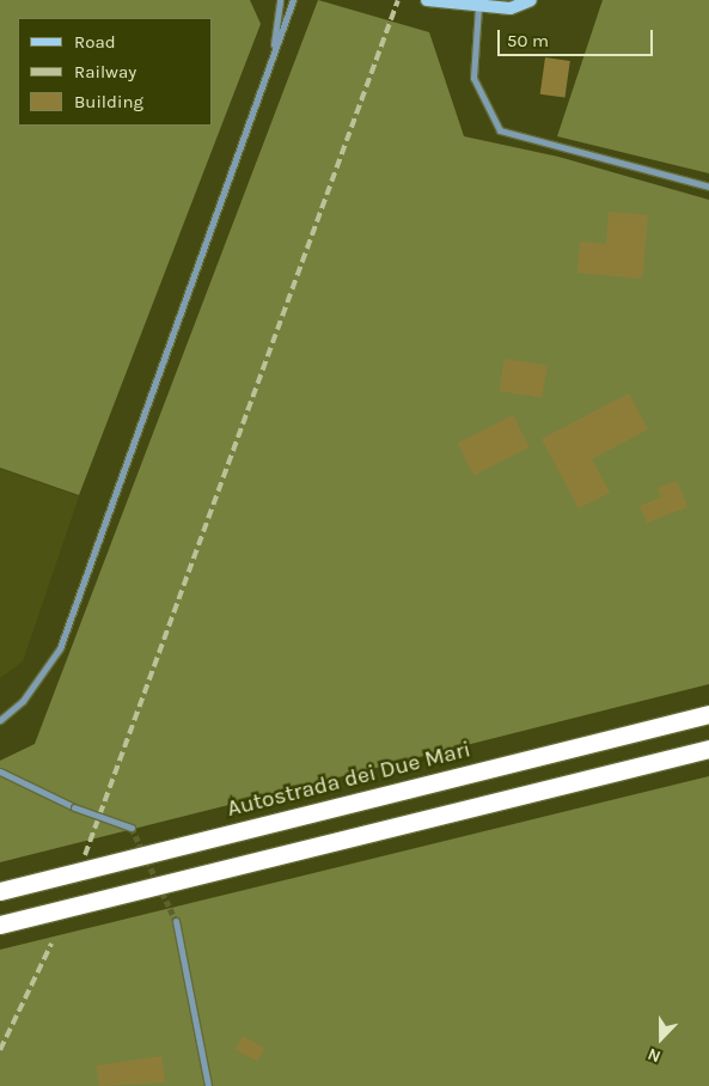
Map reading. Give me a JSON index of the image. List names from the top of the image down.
{
  "streets": {
    "highway": ["Autostrada dei Due Mari"]
  },
  "legend": ["Road", "Railway", "Building"],
  "scale_bar": "50 m",
  "north": "bottom"
}
